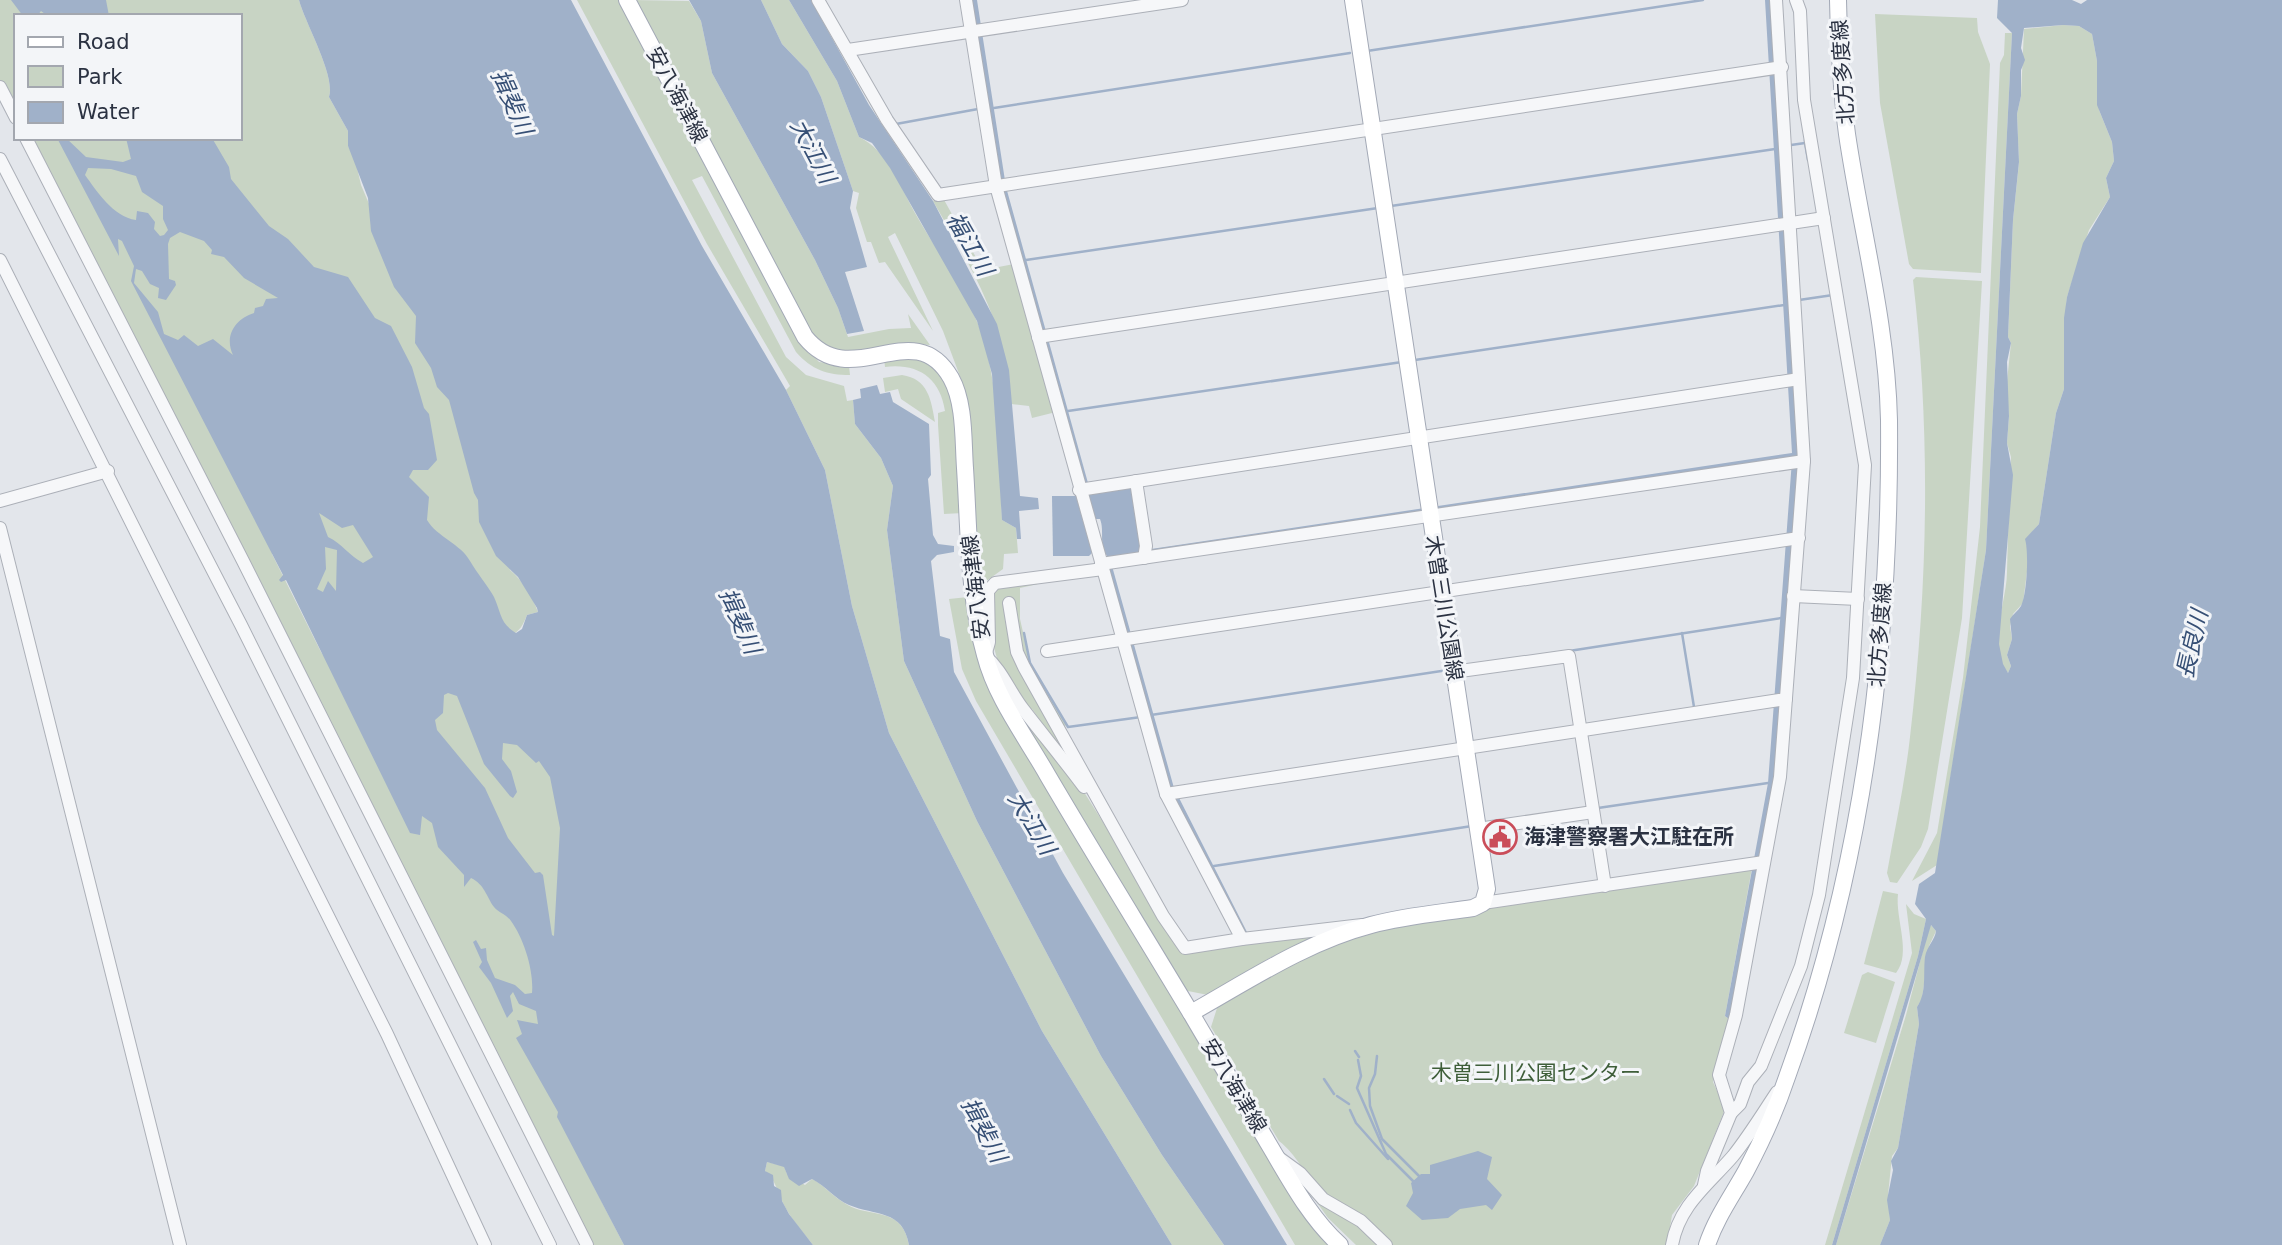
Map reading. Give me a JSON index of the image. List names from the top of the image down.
{
  "streets": {
    "main road": ["北方多度線", "安八海津線", "木曽三川公園線"]
  },
  "water": [
    "揖斐川",
    "大江川",
    "福江川",
    "長良川"
  ],
  "parks": ["木曽三川公園センター"],
  "places": {
    "public building": ["海津警察署大江駐在所"]
  },
  "legend": ["Road", "Park", "Water"]
}
